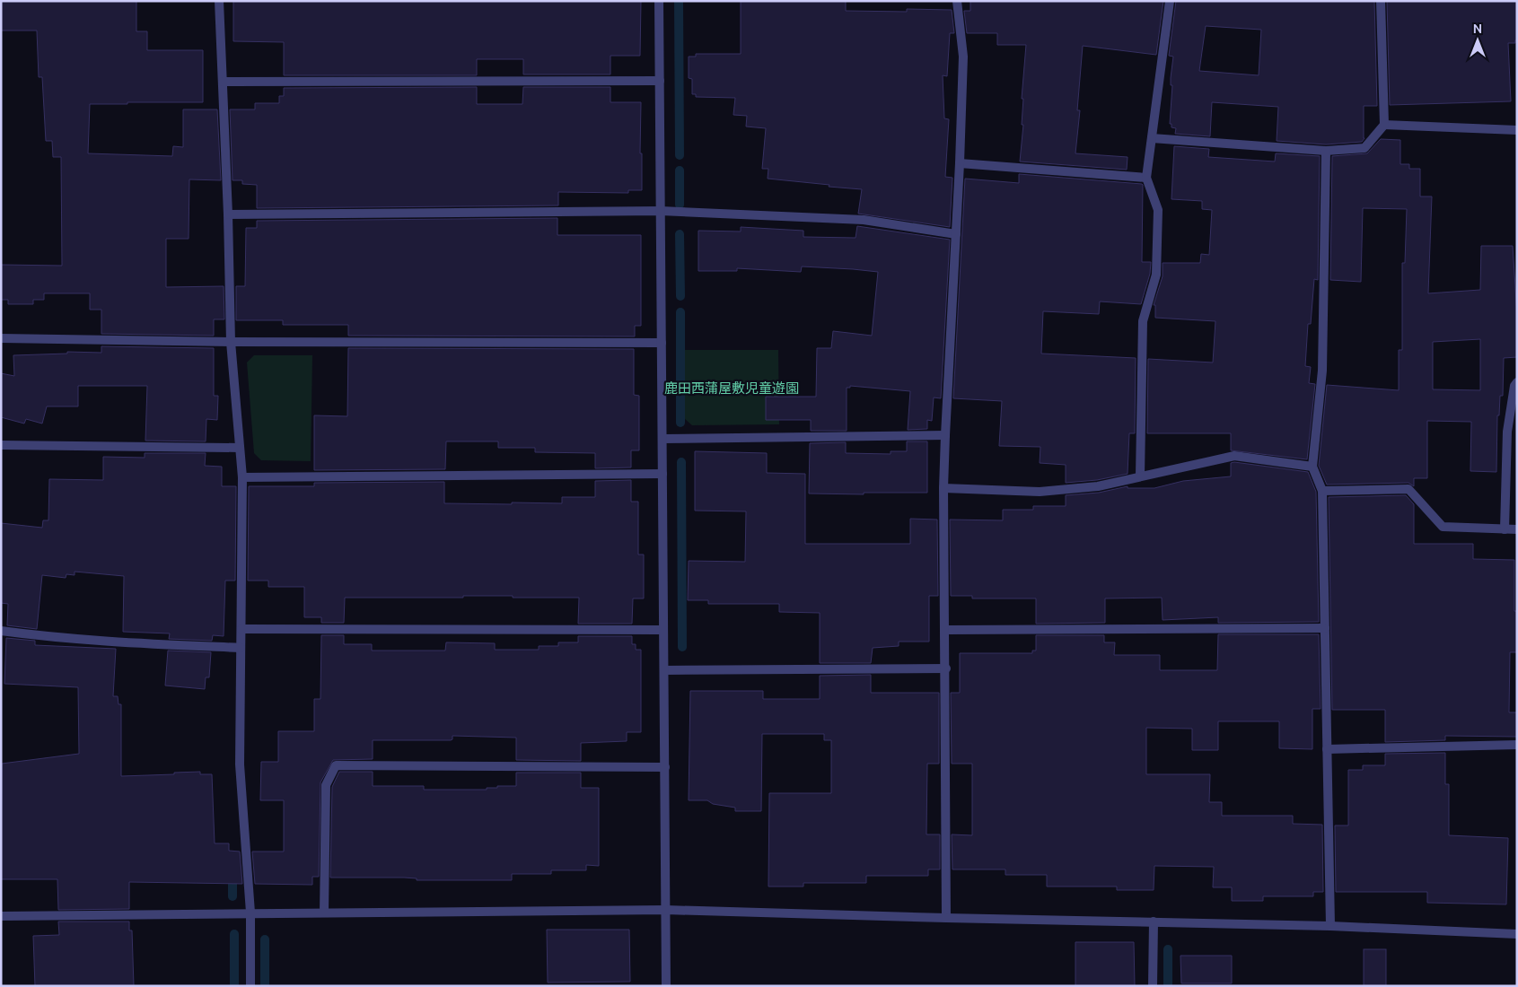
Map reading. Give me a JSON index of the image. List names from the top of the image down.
{
  "parks": ["鹿田西蒲屋敷児童遊園"],
  "north": "top"
}
